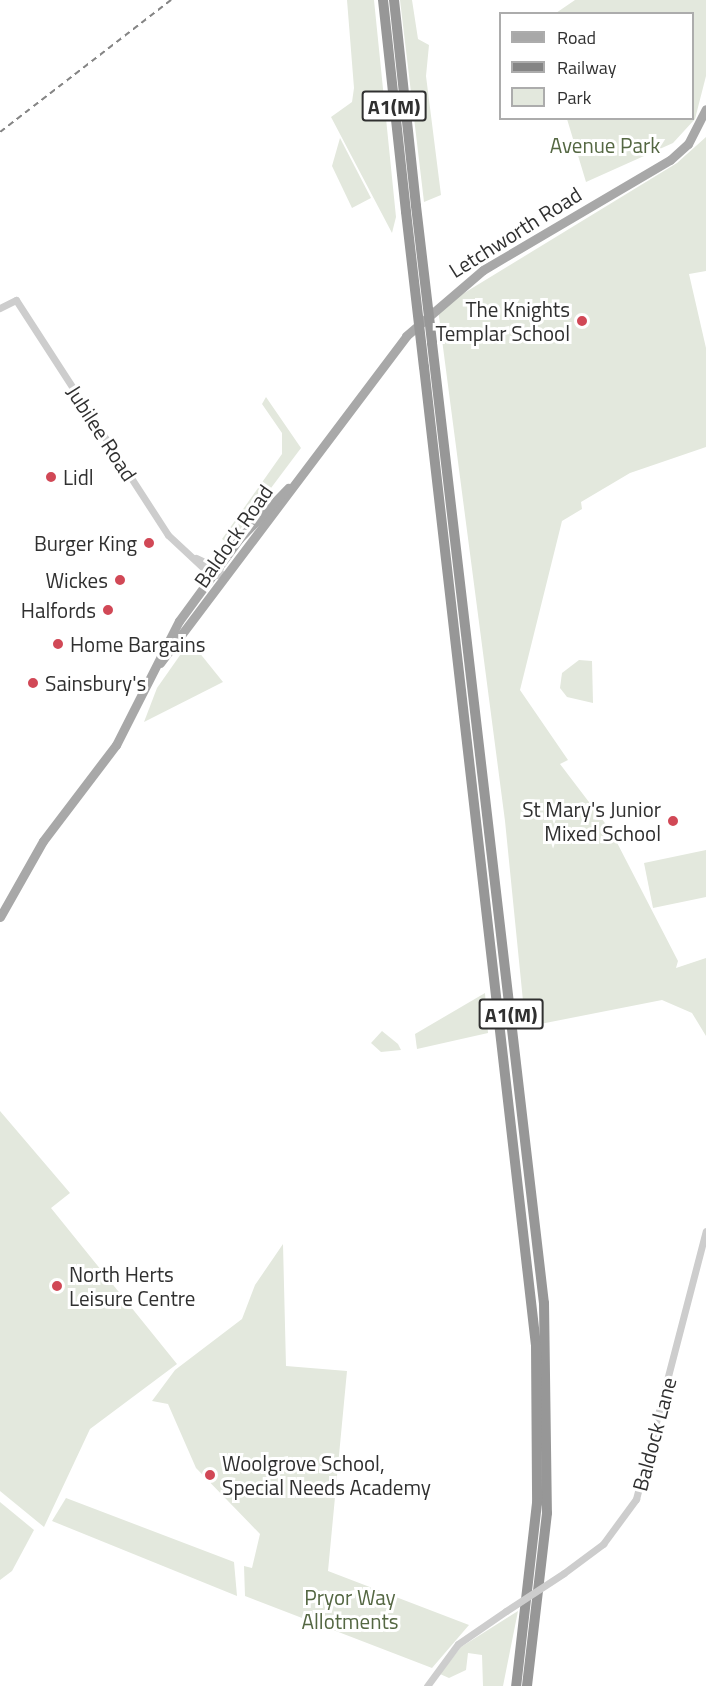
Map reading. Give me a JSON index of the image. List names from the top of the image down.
{
  "streets": {
    "highway": ["A1(M)"],
    "main road": ["Letchworth Road", "Baldock Road"],
    "street": ["Jubilee Road", "Baldock Lane"]
  },
  "crossings": [
    ["Letchworth Road", "Baldock Road"],
    ["Jubilee Road", "Baldock Road"]
  ],
  "parks": ["Avenue Park", "Pryor Way Allotments"],
  "places": [
    "The Knights Templar School",
    "Lidl",
    "Burger King",
    "Wickes",
    "Halfords",
    "Home Bargains",
    "Sainsbury's",
    "St Mary's Junior Mixed School",
    "North Herts Leisure Centre",
    "Woolgrove School, Special Needs Academy"
  ],
  "legend": ["Road", "Railway", "Park"]
}
